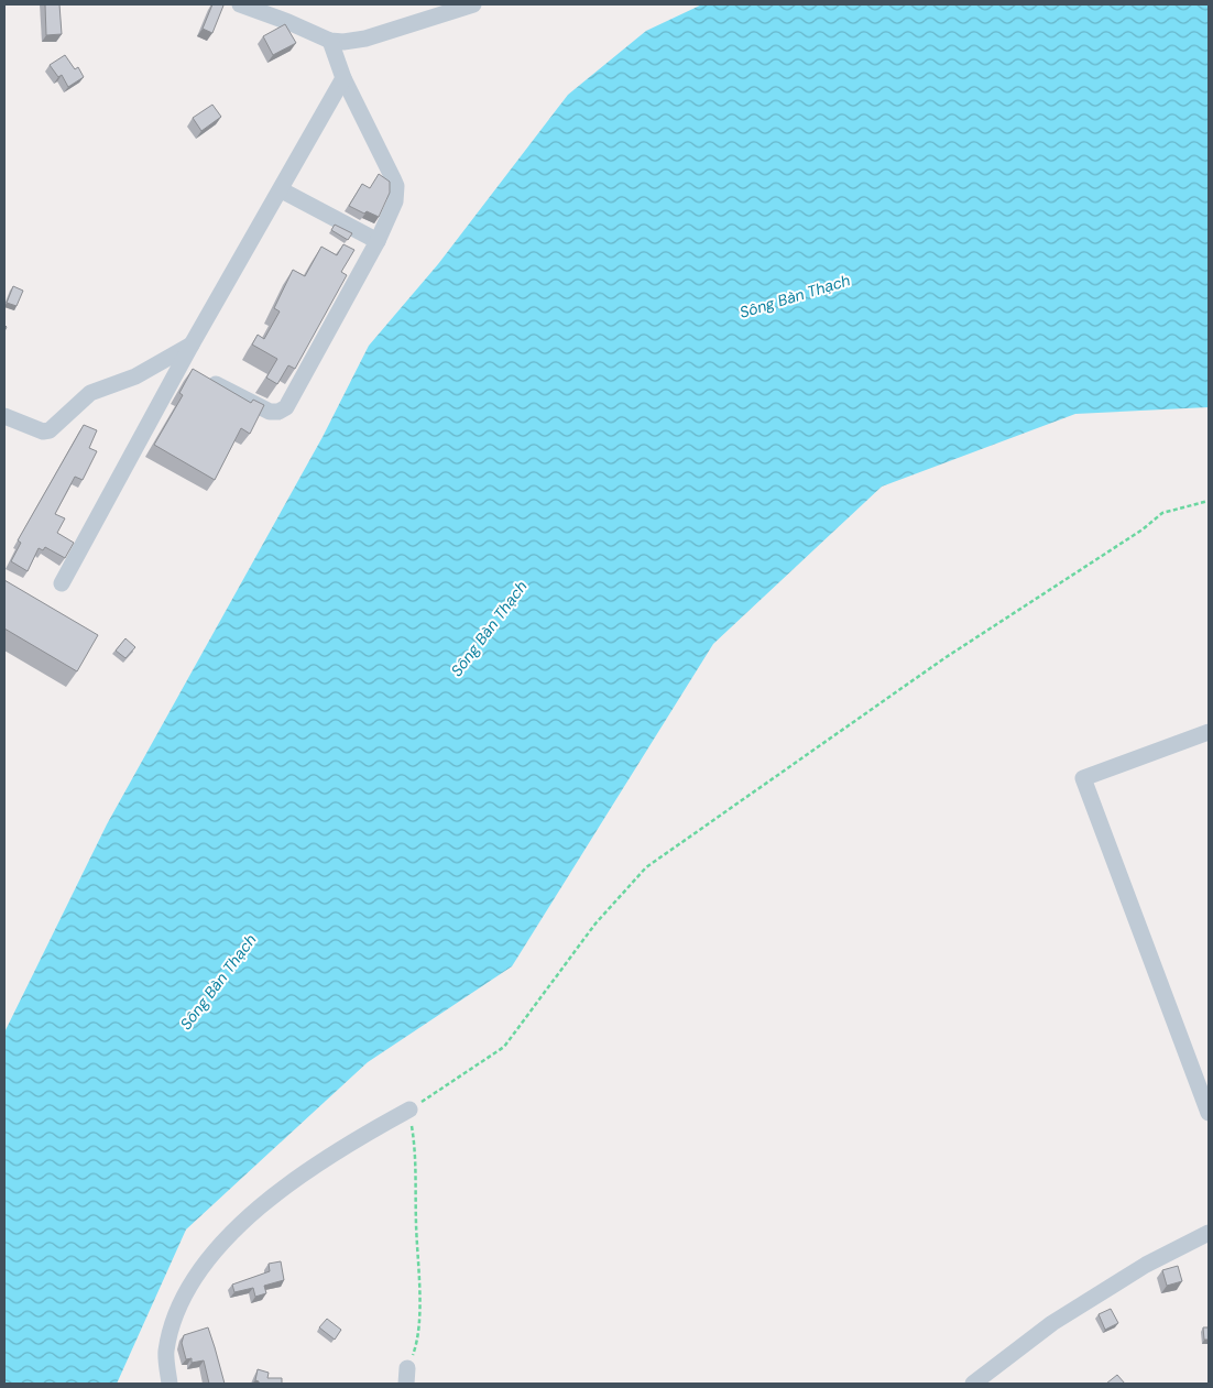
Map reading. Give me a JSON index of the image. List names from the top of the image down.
{
  "water": ["Sông Bàn Thạch"]
}
